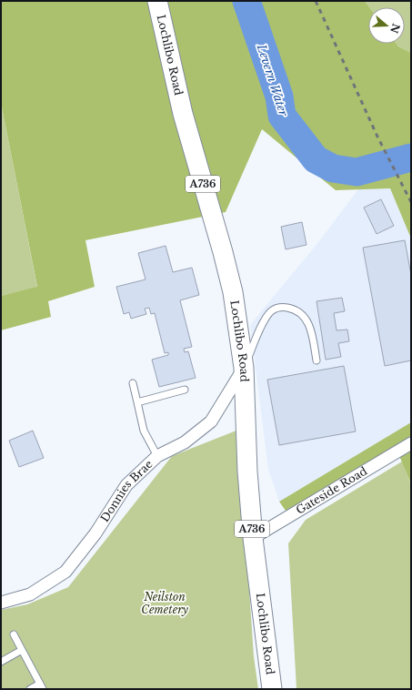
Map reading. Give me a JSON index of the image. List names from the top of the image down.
{
  "streets": {
    "main road": ["Lochlibo Road", "A736"],
    "street": ["Gateside Road", "Donnies Brae"]
  },
  "crossings": [
    ["Lochlibo Road", "Gateside Road"],
    ["Lochlibo Road", "Donnies Brae"]
  ],
  "water": ["Levern Water"],
  "parks": ["Neilston Cemetery"],
  "north": "right"
}
